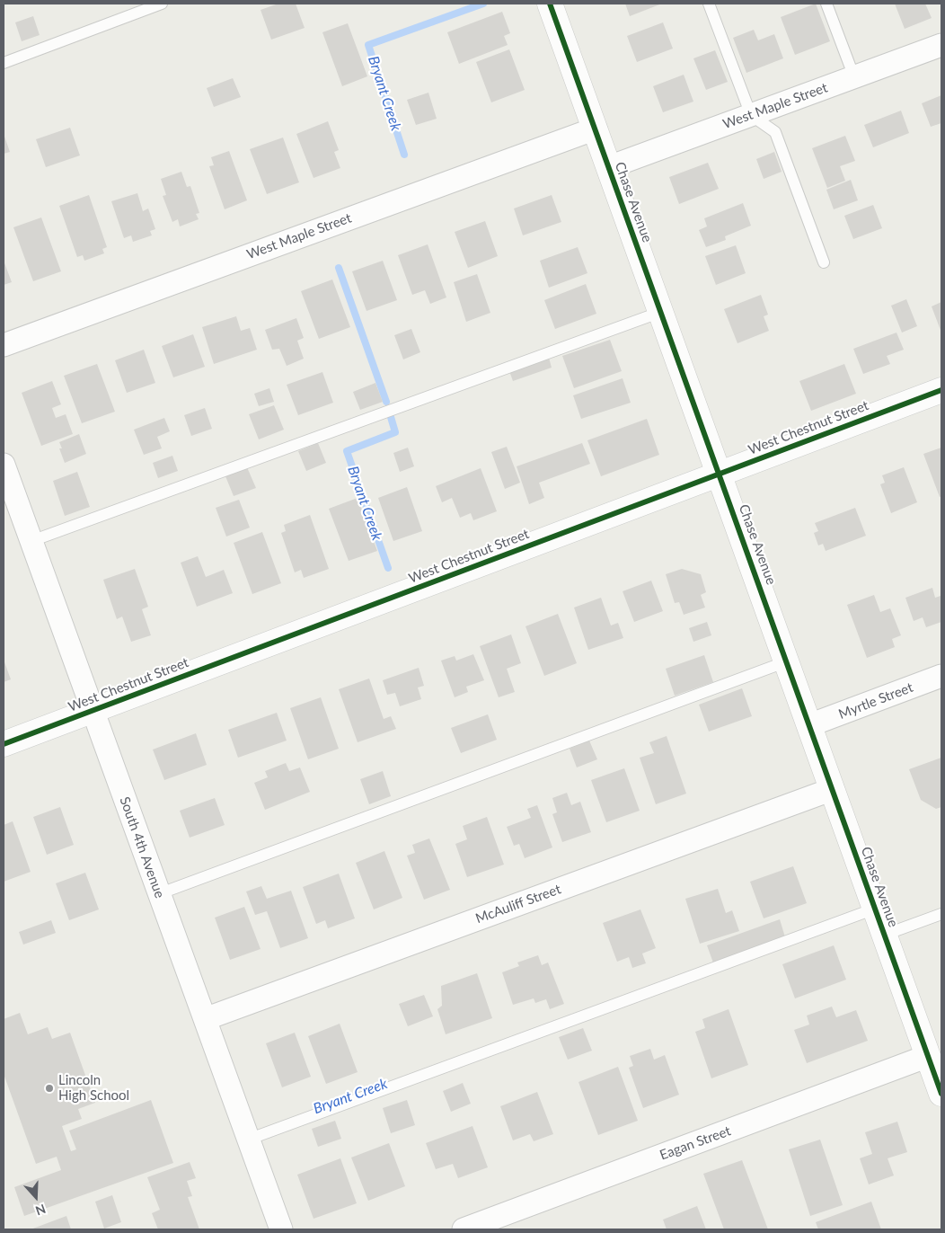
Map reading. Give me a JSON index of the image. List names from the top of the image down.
{
  "streets": {
    "street": [
      "West Maple Street",
      "Chase Avenue",
      "West Chestnut Street",
      "Myrtle Street",
      "South 4th Avenue",
      "McAuliff Street",
      "Eagan Street"
    ]
  },
  "crossings": [
    ["West Maple Street", "Chase Avenue"],
    ["Chase Avenue", "West Chestnut Street"],
    ["Chase Avenue", "Myrtle Street"],
    ["Chase Avenue", "McAuliff Street"],
    ["Chase Avenue", "Eagan Street"],
    ["West Chestnut Street", "South 4th Avenue"],
    ["South 4th Avenue", "McAuliff Street"]
  ],
  "water": ["Bryant Creek"],
  "places": ["Lincoln High School"],
  "north": "bottom"
}
